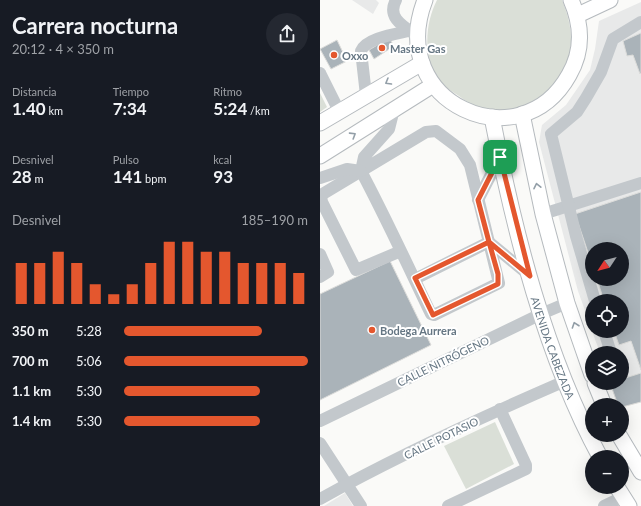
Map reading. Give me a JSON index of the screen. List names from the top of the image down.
{
  "streets": {
    "main road": ["AVENIDA CABEZADA"],
    "street": ["CALLE NITRÓGENO", "CALLE POTASIO"]
  },
  "crossings": [
    ["AVENIDA CABEZADA", "CALLE NITRÓGENO"],
    ["AVENIDA CABEZADA", "CALLE POTASIO"]
  ],
  "places": ["Master Gas", "Oxxo", "Bodega Aurrera"],
  "north": "bottom left",
  "page": {
    "heading": ["Carrera nocturna", "20:12 · 4 × 350 m"],
    "stats": [
      ["Distancia", "1.40 km"],
      ["Tiempo", "7:34"],
      ["Ritmo", "5:24 /km"],
      ["Desnivel", "28 m"],
      ["Pulso", "141 bpm"],
      ["kcal", "93"]
    ],
    "chart": ["Desnivel", "185–190 m"],
    "map_buttons": ["+", "−"],
    "list": [
      {
        "name": "350 m",
        "note": "5:28"
      },
      {
        "name": "700 m",
        "note": "5:06"
      },
      {
        "name": "1.1 km",
        "note": "5:30"
      },
      {
        "name": "1.4 km",
        "note": "5:30"
      }
    ]
  }
}
